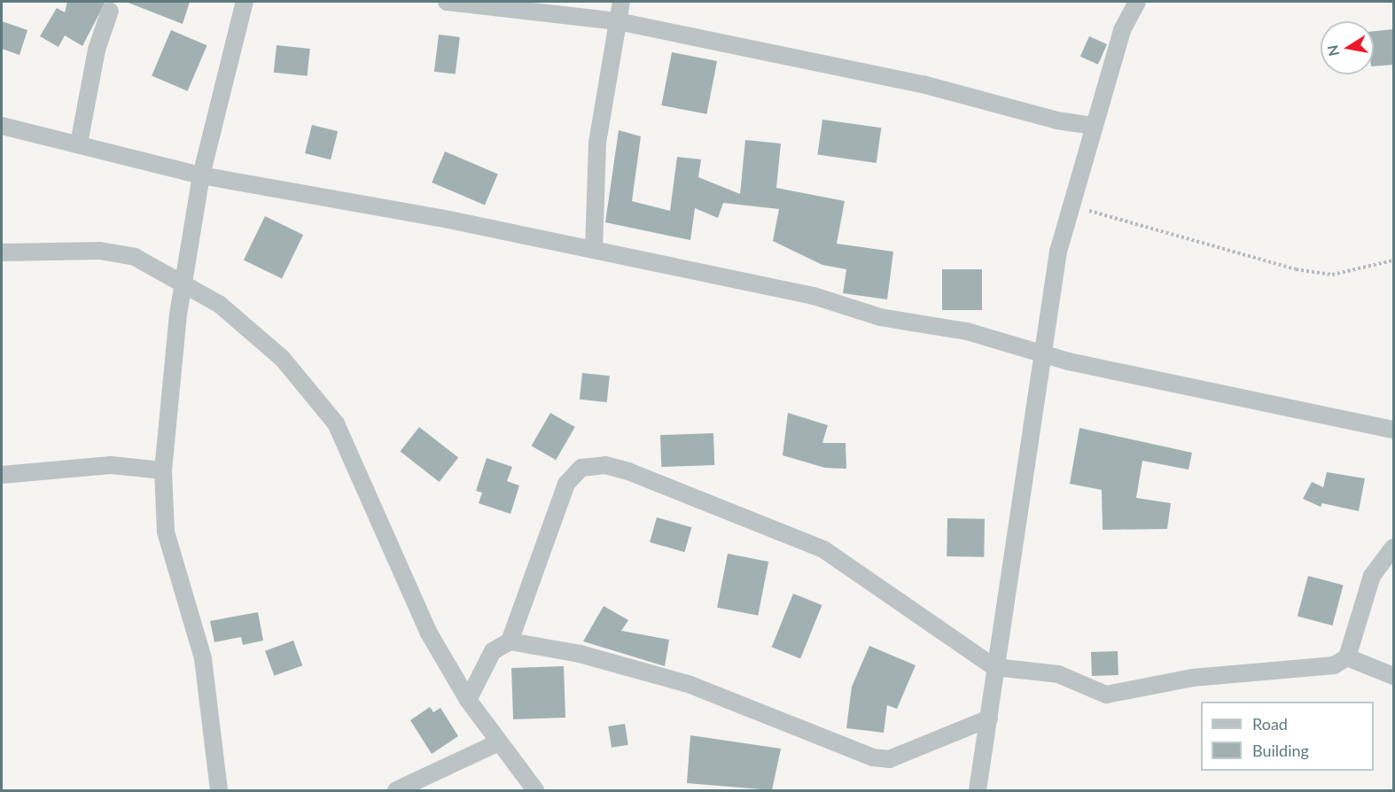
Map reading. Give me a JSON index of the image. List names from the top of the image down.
{
  "legend": ["Road", "Building"],
  "north": "left"
}
